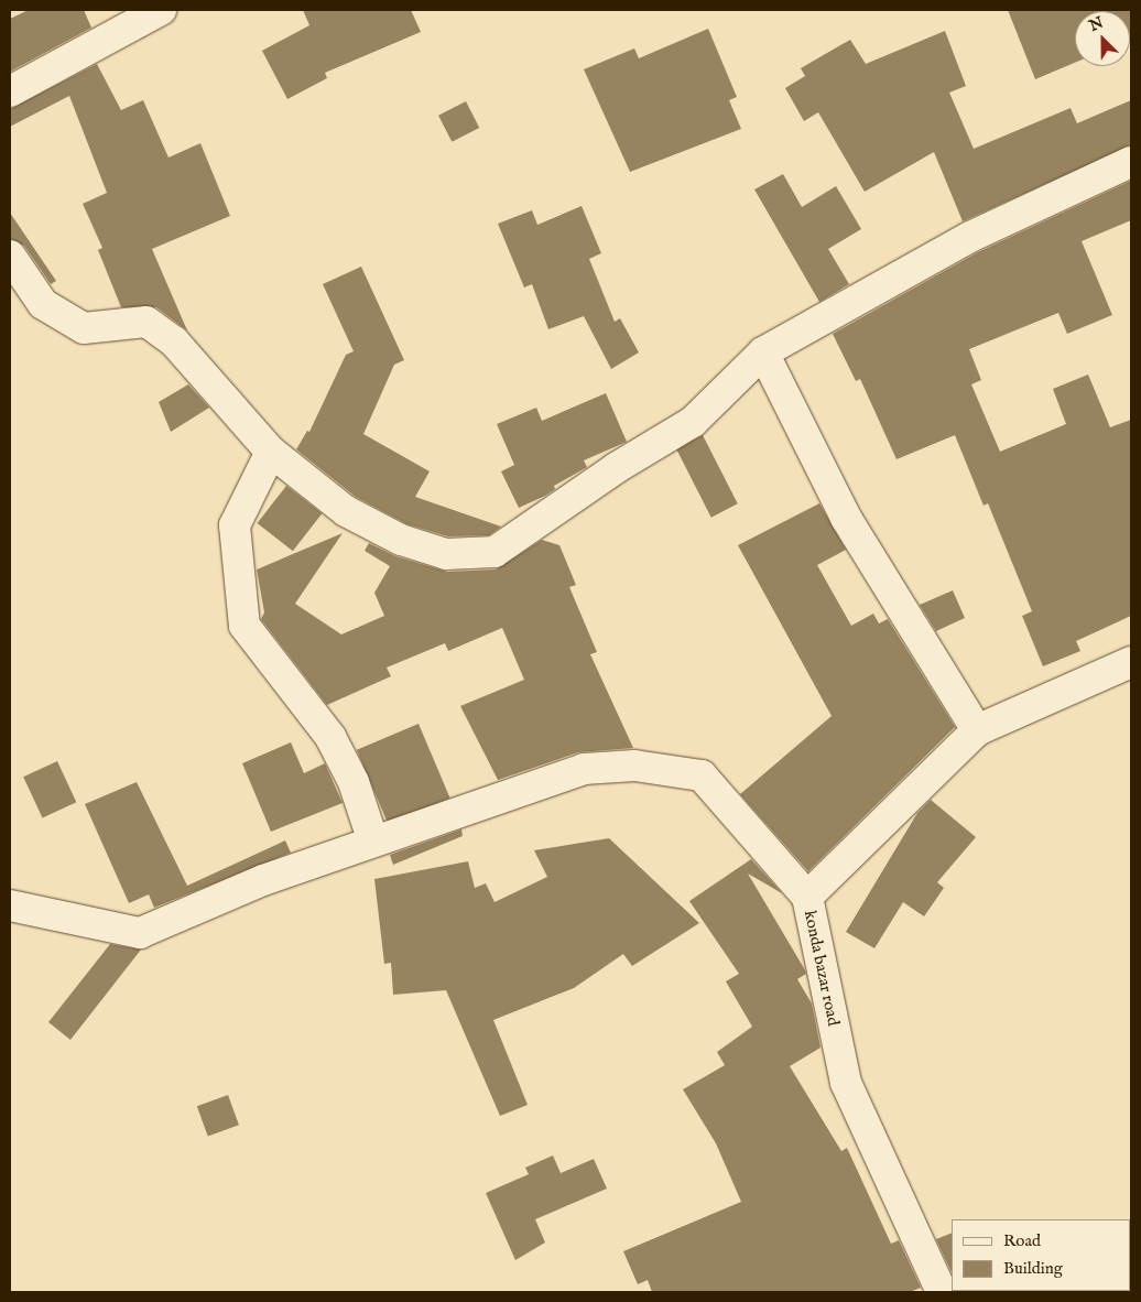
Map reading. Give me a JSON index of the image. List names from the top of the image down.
{
  "streets": {
    "street": ["konda bazar road"]
  },
  "legend": ["Road", "Building"],
  "north": "top left"
}
